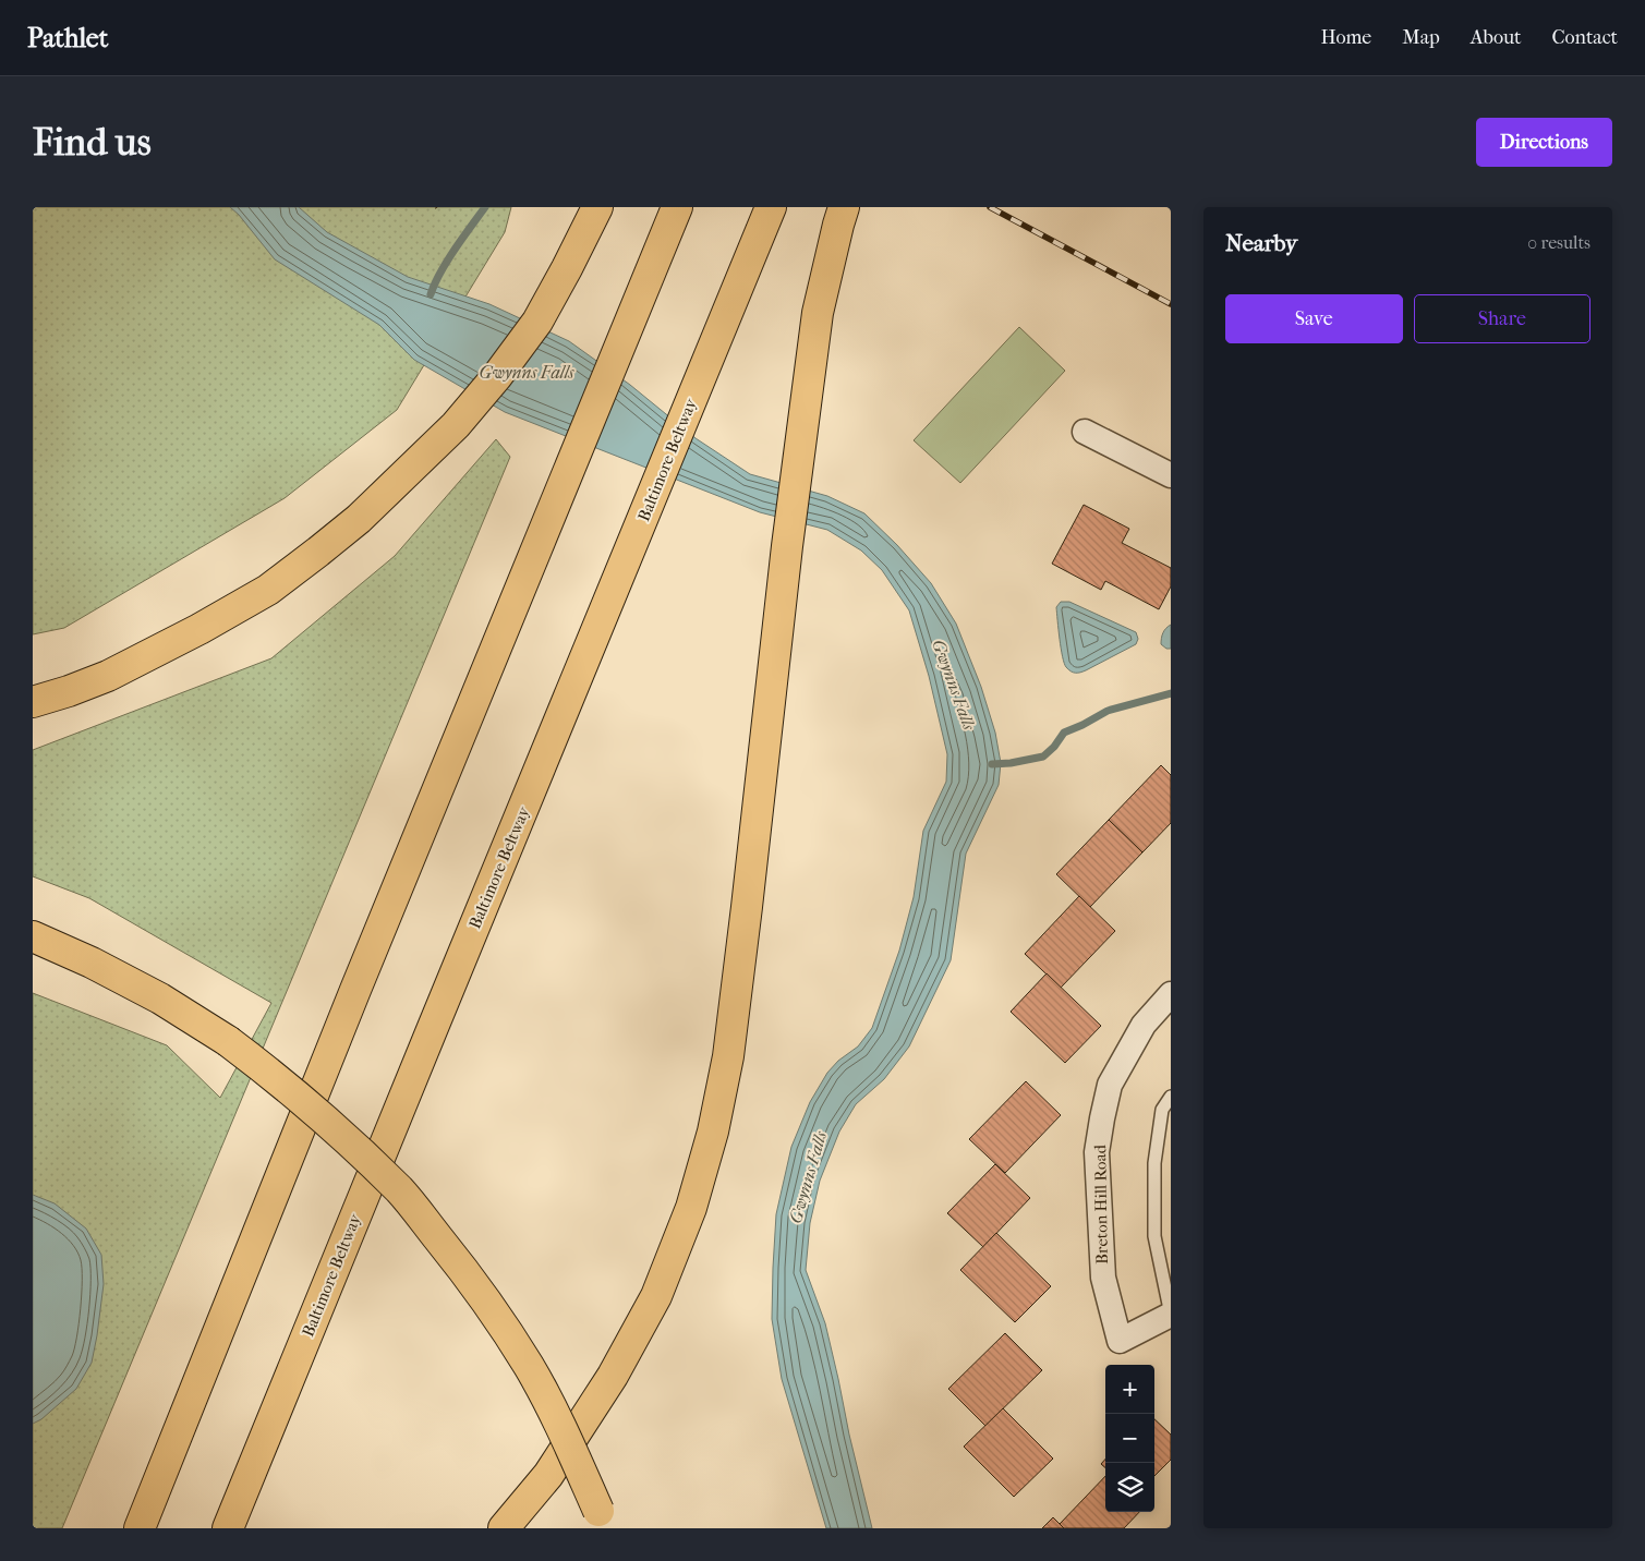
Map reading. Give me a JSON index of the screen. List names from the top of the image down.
{
  "streets": {
    "highway": ["Baltimore Beltway"],
    "street": ["Breton Hill Road"]
  },
  "water": ["Gwynns Falls"],
  "page": {
    "header": "Pathlet",
    "nav": [
      "Home",
      "Map",
      "About",
      "Contact"
    ],
    "buttons": [
      "Directions",
      ["Save", "Share"]
    ],
    "title": "Find us",
    "heading": ["Nearby", "0 results"],
    "map_buttons": ["+", "−"]
  }
}
